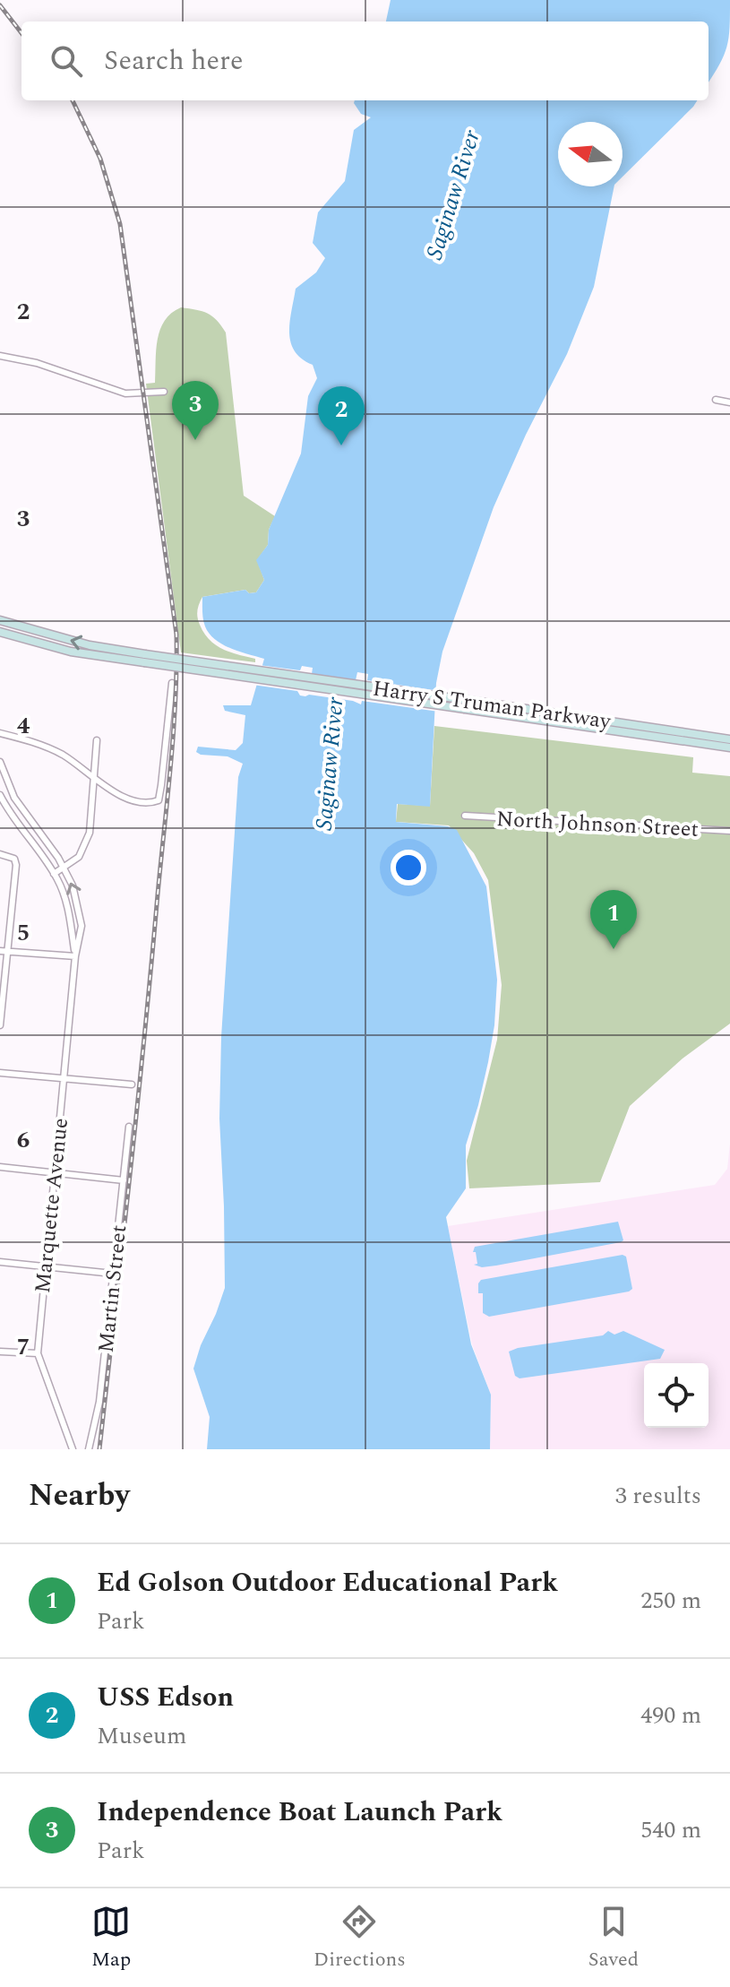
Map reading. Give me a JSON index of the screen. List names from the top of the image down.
{
  "streets": {
    "main road": ["Harry S Truman Parkway"],
    "street": ["North Johnson Street", "Marquette Avenue", "Martin Street"]
  },
  "water": ["Saginaw River"],
  "north": "left",
  "page": {
    "search": "Search here",
    "pins": ["3", "2", "1"],
    "heading": ["Nearby", "3 results"],
    "list": [
      {
        "mark": "1",
        "name": "Ed Golson Outdoor Educational Park",
        "note": "Park",
        "value": "250 m"
      },
      {
        "mark": "2",
        "name": "USS Edson",
        "note": "Museum",
        "value": "490 m"
      },
      {
        "mark": "3",
        "name": "Independence Boat Launch Park",
        "note": "Park",
        "value": "540 m"
      }
    ],
    "nav": ["Map", "Directions", "Saved"]
  },
  "grid": {
    "rows": [
      "2",
      "3",
      "4",
      "5",
      "6",
      "7"
    ]
  }
}
